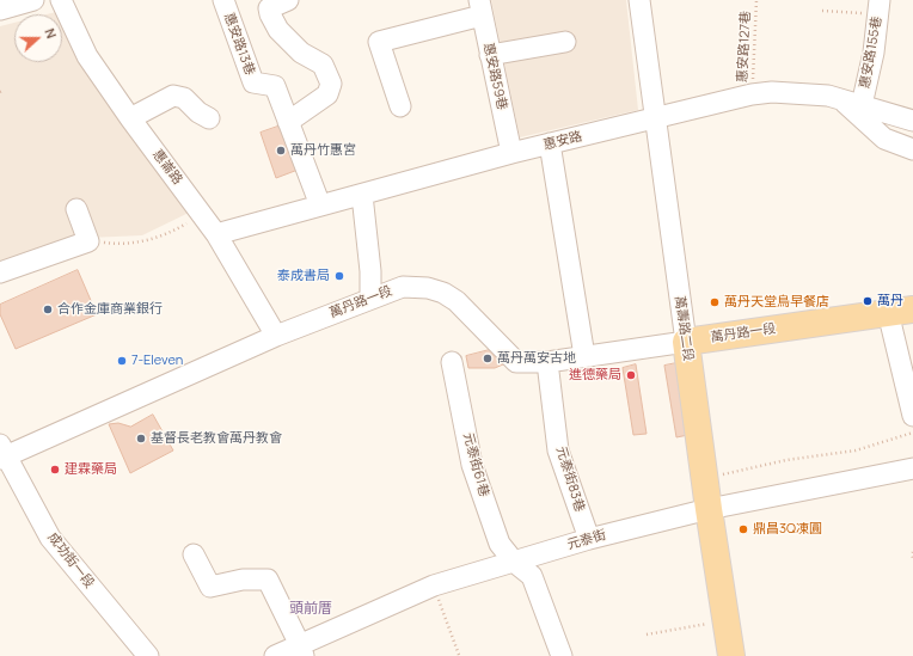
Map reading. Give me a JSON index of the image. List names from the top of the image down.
{
  "streets": {
    "main road": ["萬丹路一段", "萬壽路二段"],
    "street": [
      "惠安路13巷",
      "惠安路155巷",
      "惠安路59巷",
      "惠安路",
      "惠崙路",
      "元泰街61巷",
      "元泰街83巷",
      "元泰街",
      "成功街一段"
    ],
    "path": ["惠安路127巷"]
  },
  "crossings": [
    ["惠安路13巷", "惠安路"],
    ["惠安路127巷", "惠安路"],
    ["惠安路155巷", "惠安路"],
    ["惠安路59巷", "惠安路"],
    ["惠安路", "惠崙路"],
    ["惠安路", "萬壽路二段"],
    ["惠崙路", "萬丹路一段"],
    ["萬丹路一段", "萬壽路二段"],
    ["萬丹路一段", "元泰街83巷"],
    ["萬丹路一段", "成功街一段"],
    ["萬壽路二段", "元泰街"],
    ["元泰街61巷", "元泰街"],
    ["元泰街83巷", "元泰街"]
  ],
  "districts": ["頭前厝"],
  "places": [
    "萬丹竹惠宮",
    "泰成書局",
    "萬丹",
    "萬丹天堂鳥早餐店",
    "合作金庫商業銀行",
    "萬丹萬安古地",
    "7-Eleven",
    "進德藥局",
    "基督長老教會萬丹教會",
    "建霖藥局",
    "鼎昌3Q凍圓"
  ],
  "north": "right"
}
